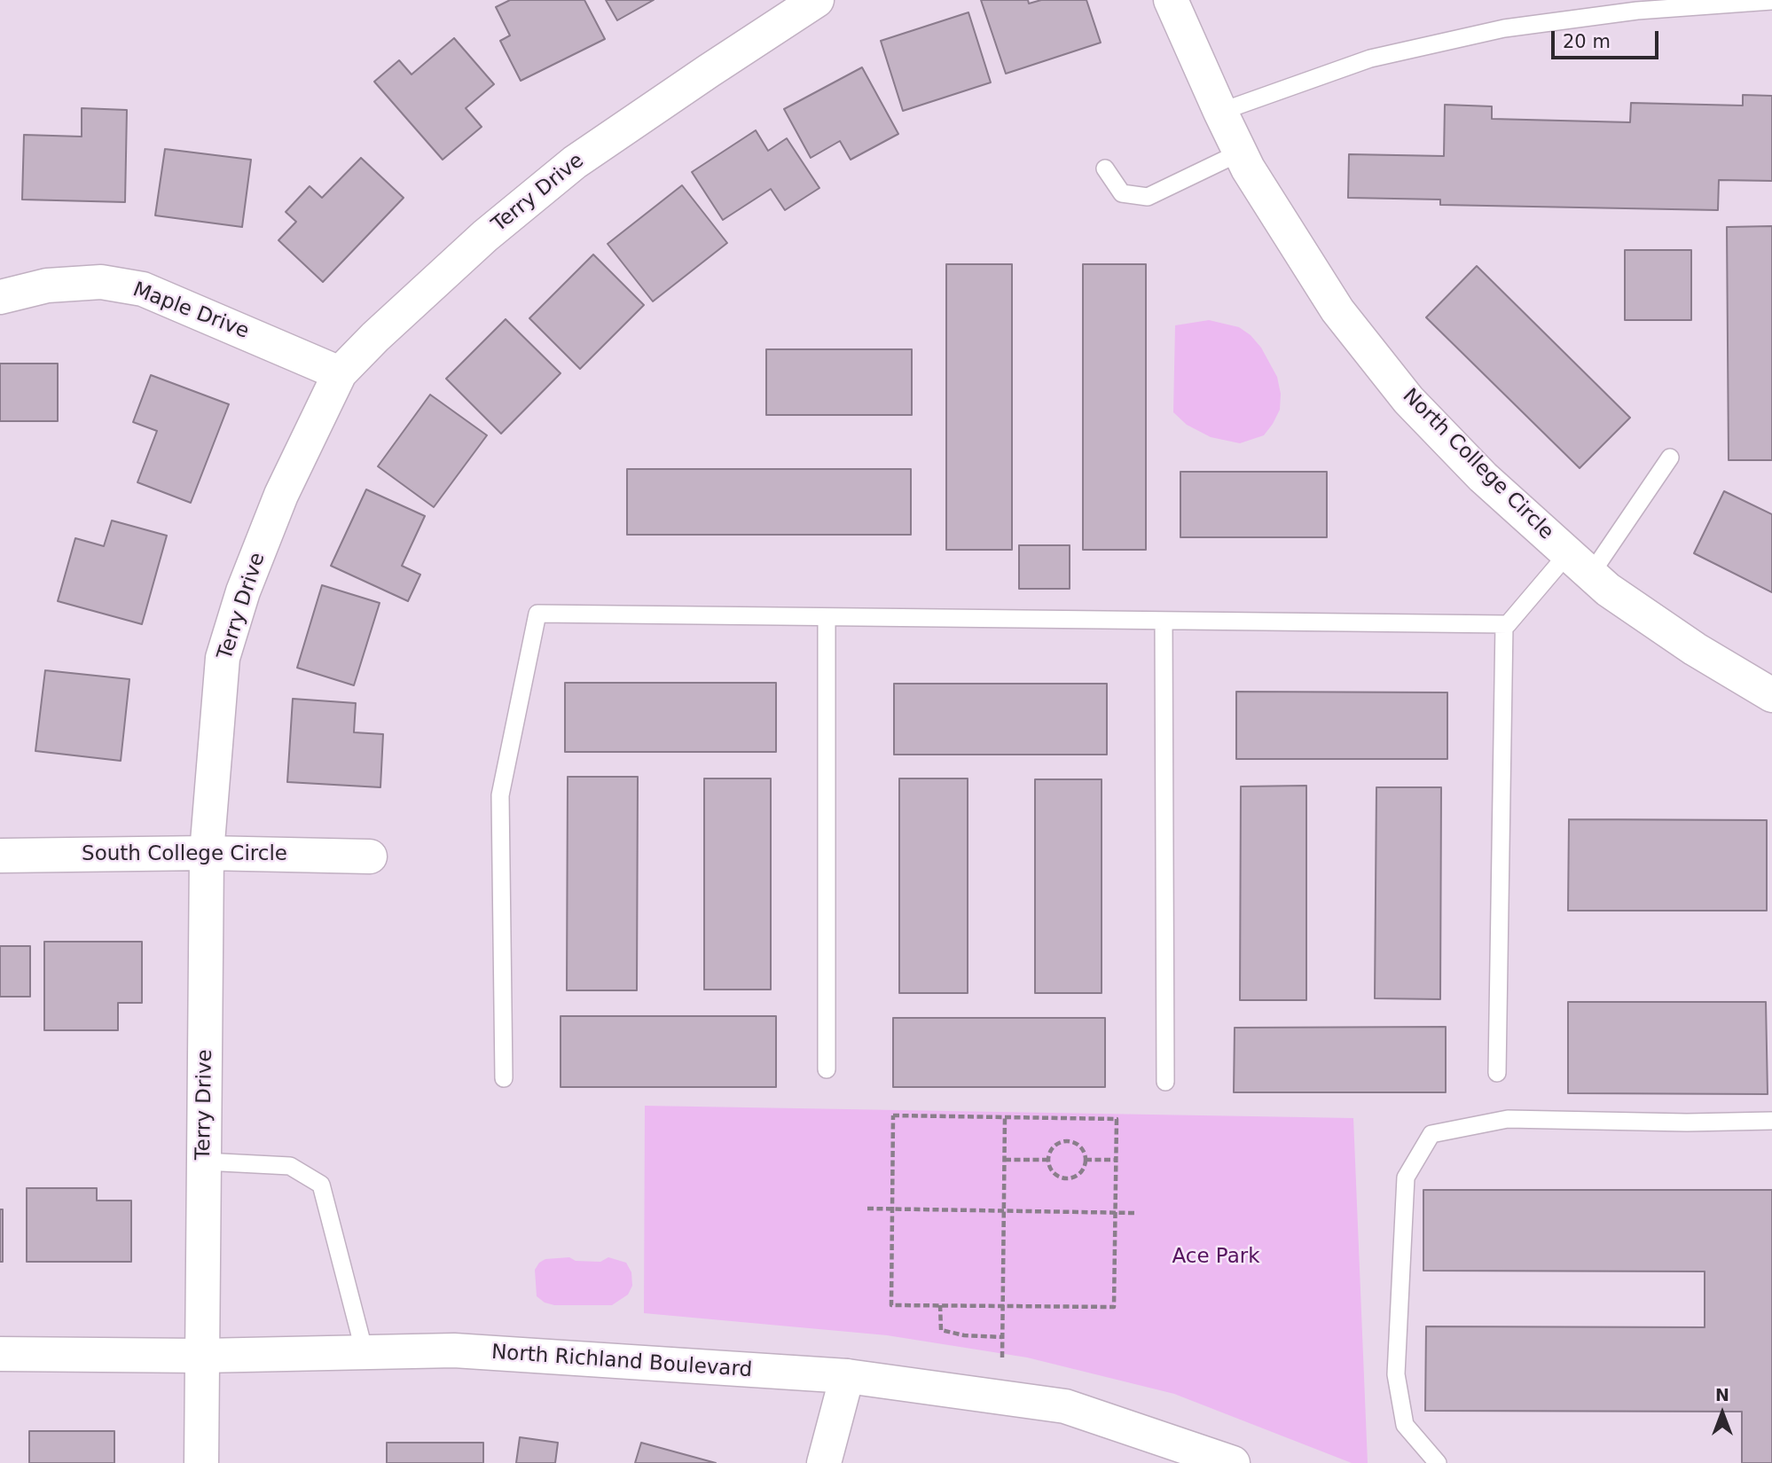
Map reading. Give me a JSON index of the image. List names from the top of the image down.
{
  "streets": {
    "street": [
      "Terry Drive",
      "Maple Drive",
      "North College Circle",
      "South College Circle",
      "North Richland Boulevard"
    ]
  },
  "crossings": [
    ["Terry Drive", "Maple Drive"],
    ["Terry Drive", "South College Circle"],
    ["Terry Drive", "North Richland Boulevard"]
  ],
  "parks": ["Ace Park"],
  "scale_bar": "20 m",
  "north": "top"
}
